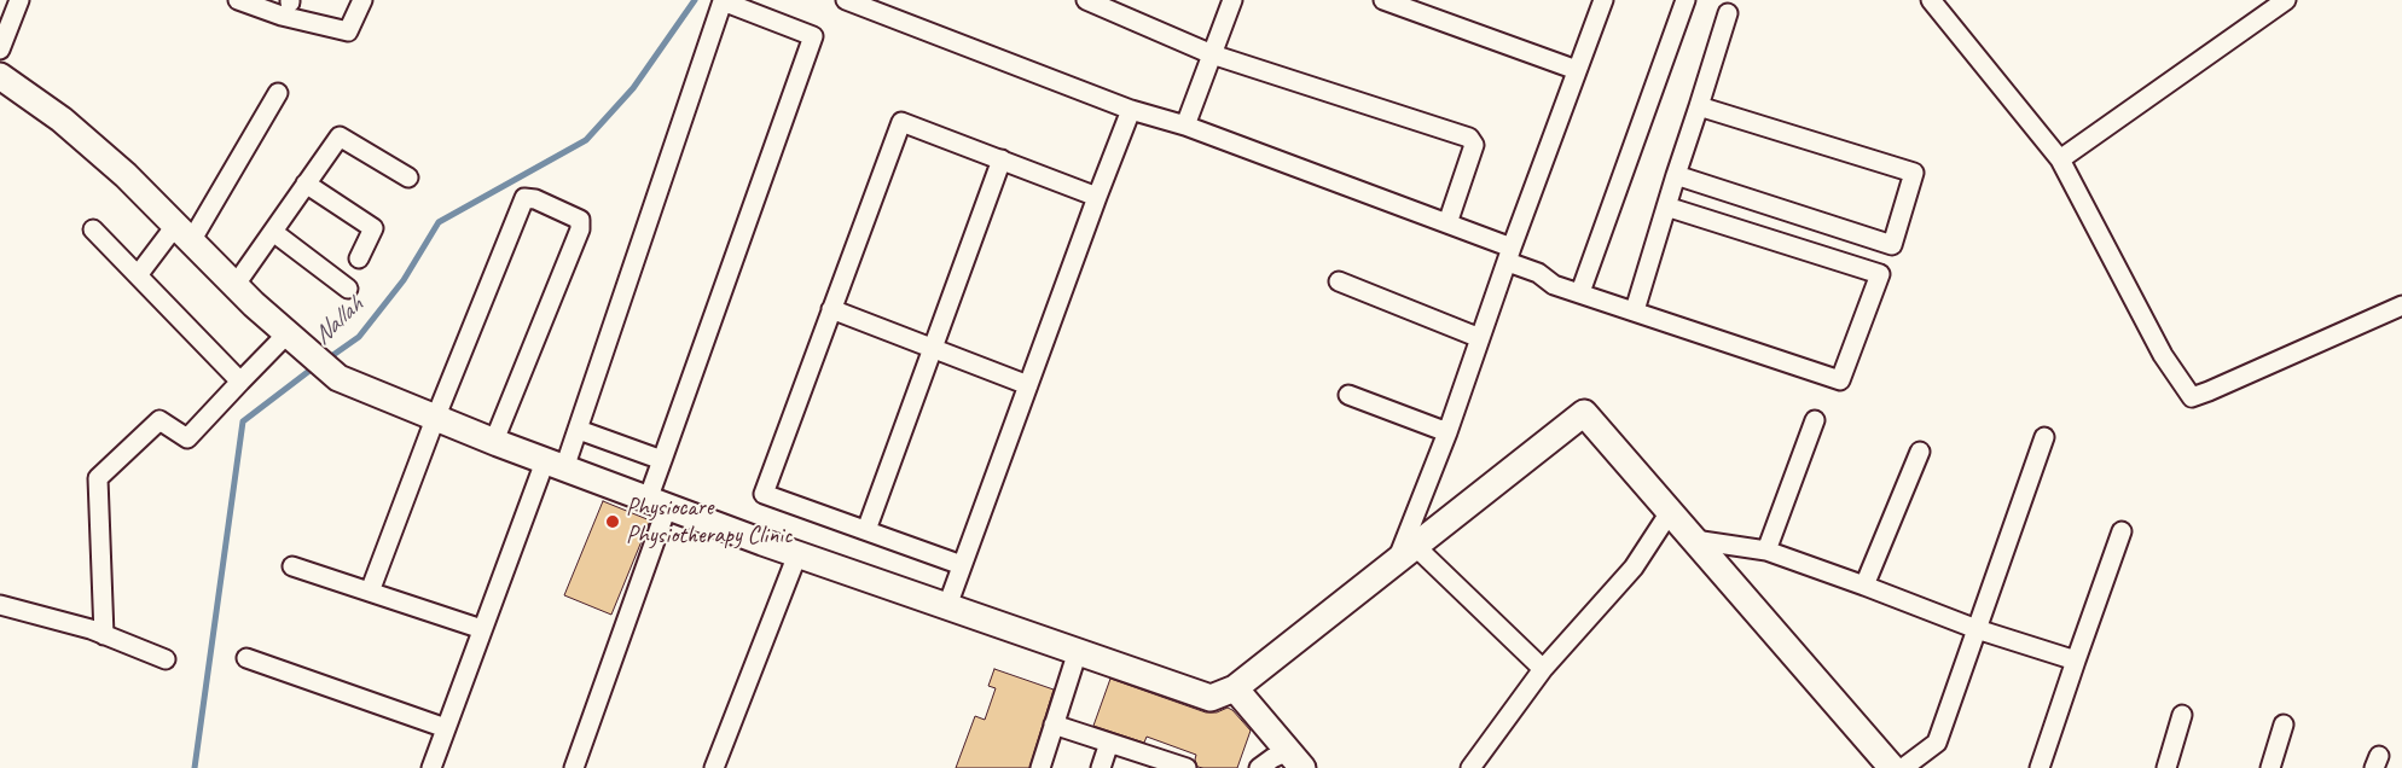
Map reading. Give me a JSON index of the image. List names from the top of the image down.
{
  "water": ["Nallah"],
  "places": ["Physiocare Physiotherapy Clinic"]
}
